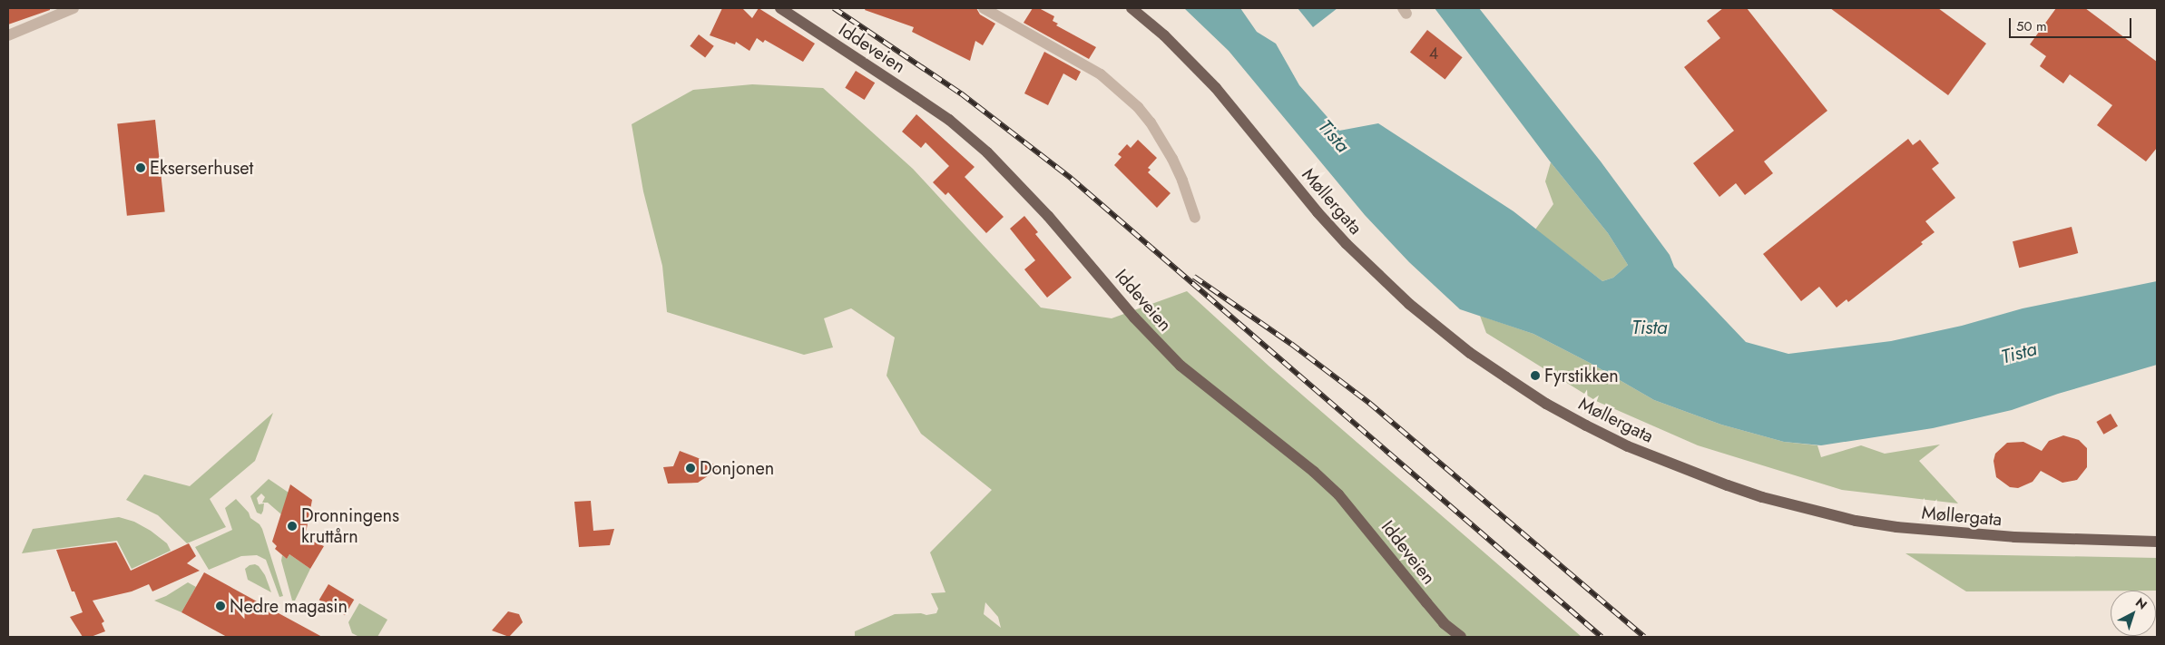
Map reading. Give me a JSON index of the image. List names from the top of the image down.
{
  "streets": {
    "main road": ["Iddeveien", "Møllergata"]
  },
  "water": ["Tista"],
  "places": [
    "Ekserserhuset",
    "Fyrstikken",
    "Donjonen",
    "Dronningens kruttårn",
    "Nedre magasin"
  ],
  "house_numbers": ["4"],
  "scale_bar": "50 m",
  "north": "top right"
}
